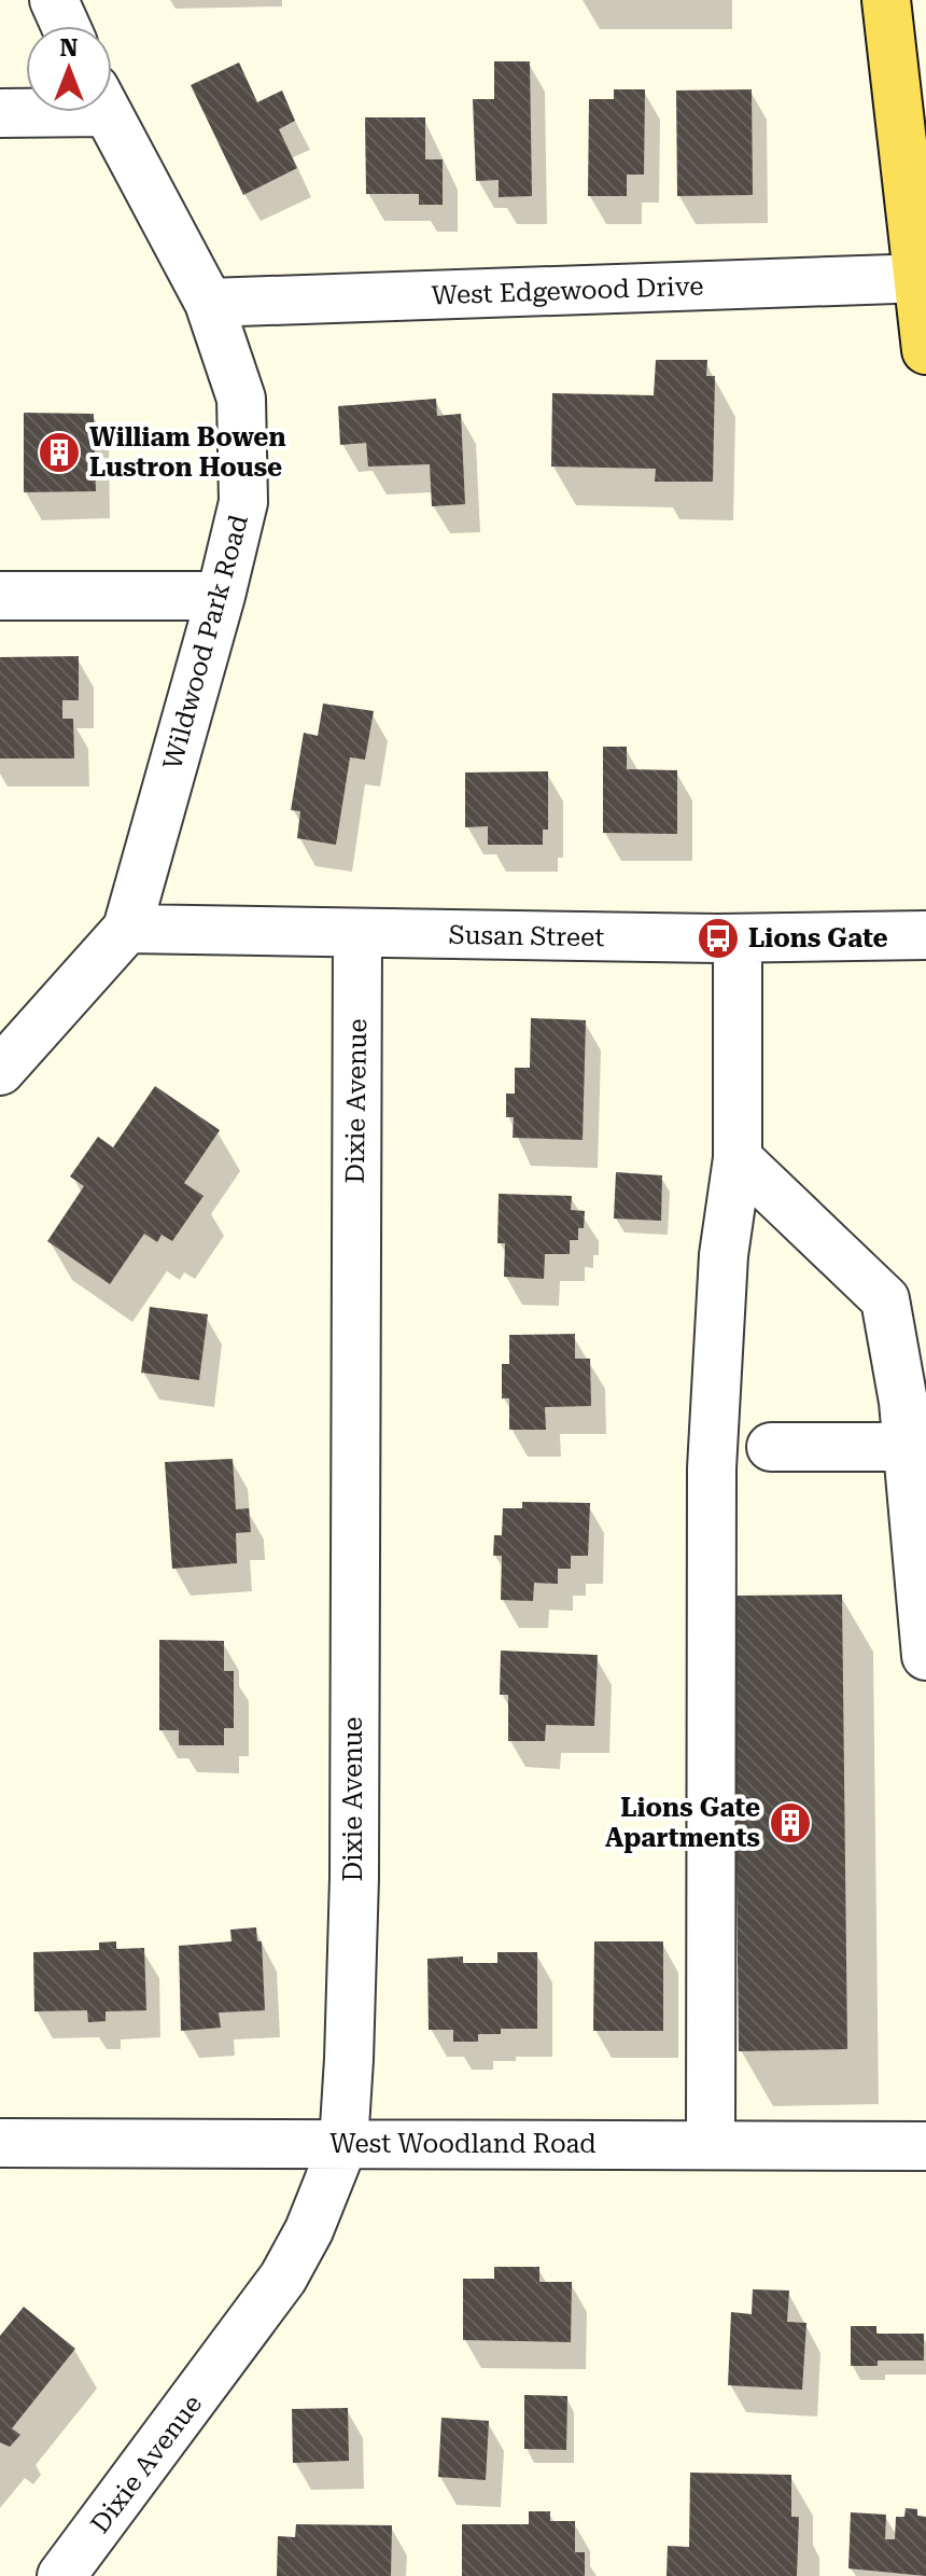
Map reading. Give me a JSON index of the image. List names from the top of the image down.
{
  "streets": {
    "street": [
      "West Edgewood Drive",
      "Wildwood Park Road",
      "Susan Street",
      "Dixie Avenue",
      "West Woodland Road"
    ]
  },
  "crossings": [
    ["West Edgewood Drive", "Wildwood Park Road"],
    ["Wildwood Park Road", "Susan Street"],
    ["Susan Street", "Dixie Avenue"],
    ["Dixie Avenue", "West Woodland Road"]
  ],
  "places": {
    "building": ["William Bowen Lustron House", "Lions Gate Apartments"],
    "bus stop": ["Lions Gate"]
  },
  "north": "top"
}
